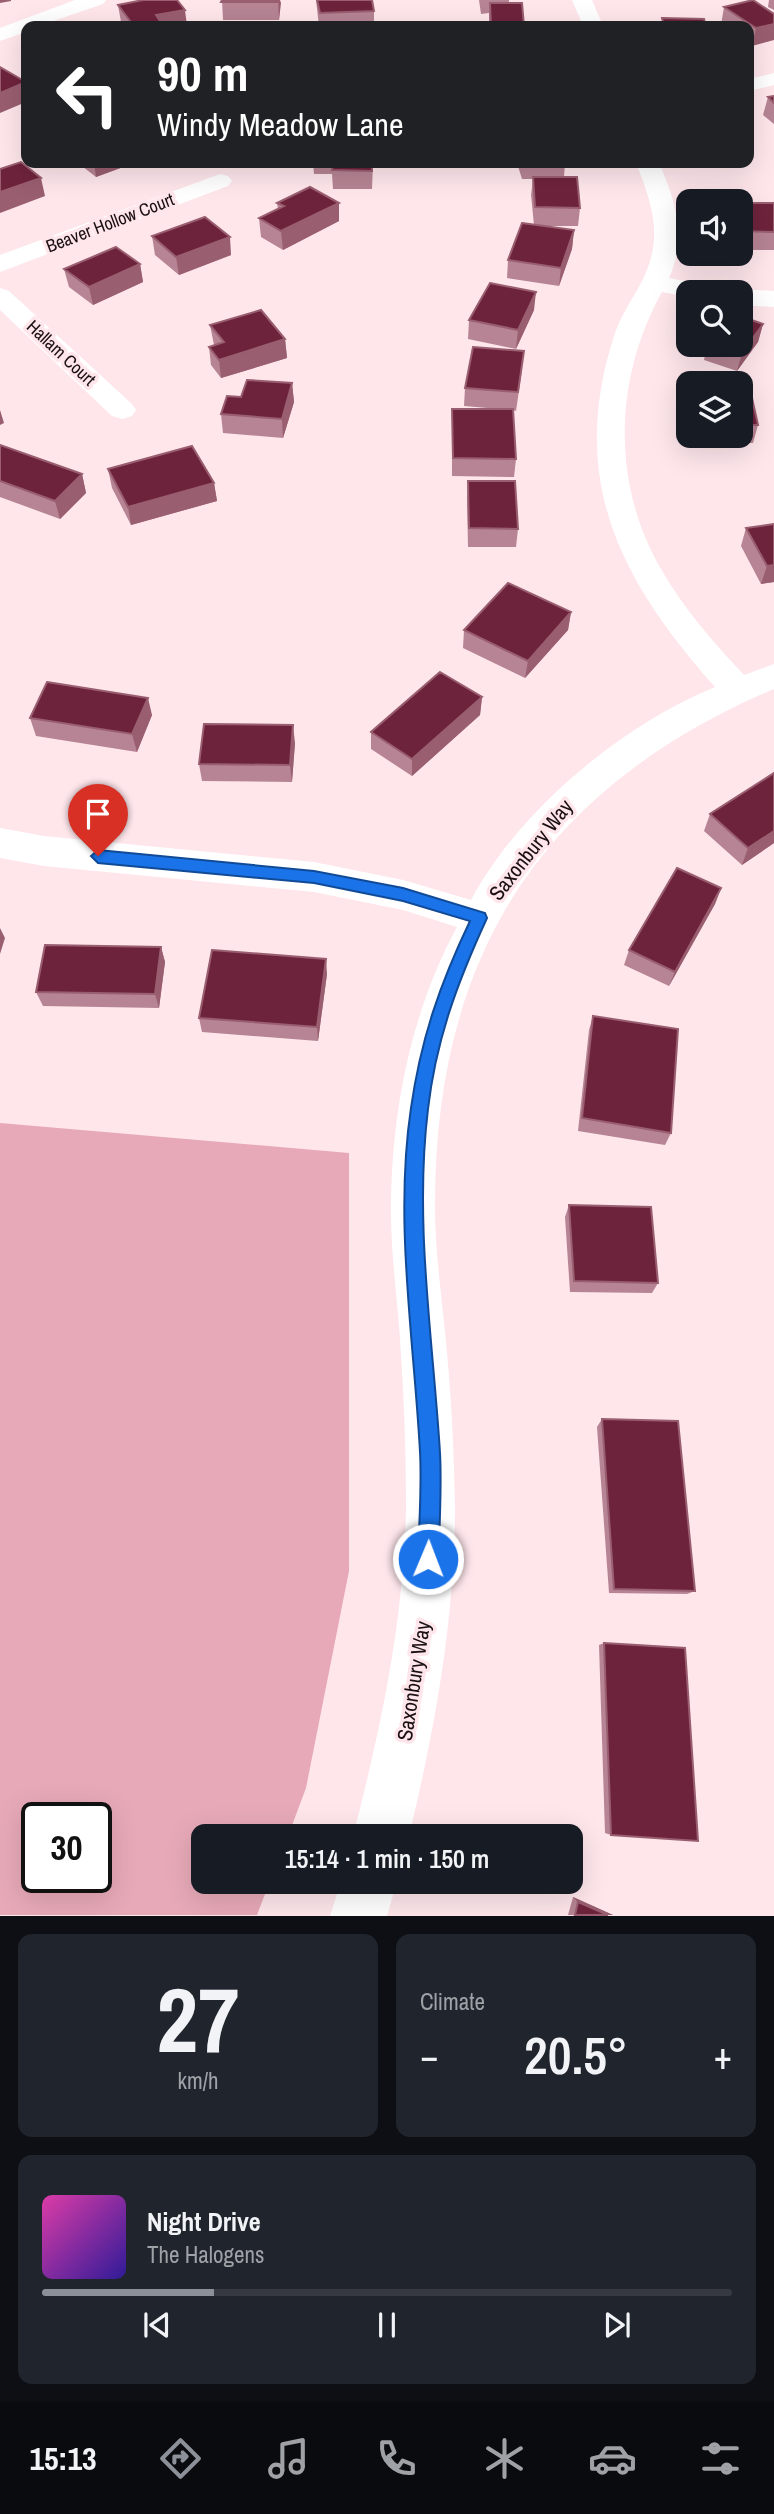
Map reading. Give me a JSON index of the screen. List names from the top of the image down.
{
  "streets": {
    "street": ["Beaver Hollow Court", "Hallam Court", "Saxonbury Way"]
  },
  "page": {
    "turn": ["90 m", "Windy Meadow Lane"],
    "limit": "30",
    "trip": "15:14 · 1 min · 150 m",
    "tile": [
      ["27", "km/h"],
      "Climate"
    ],
    "heat": ["−", "20.5°", "+"],
    "song": ["Night Drive", "The Halogens"],
    "tabs": "15:13"
  }
}
